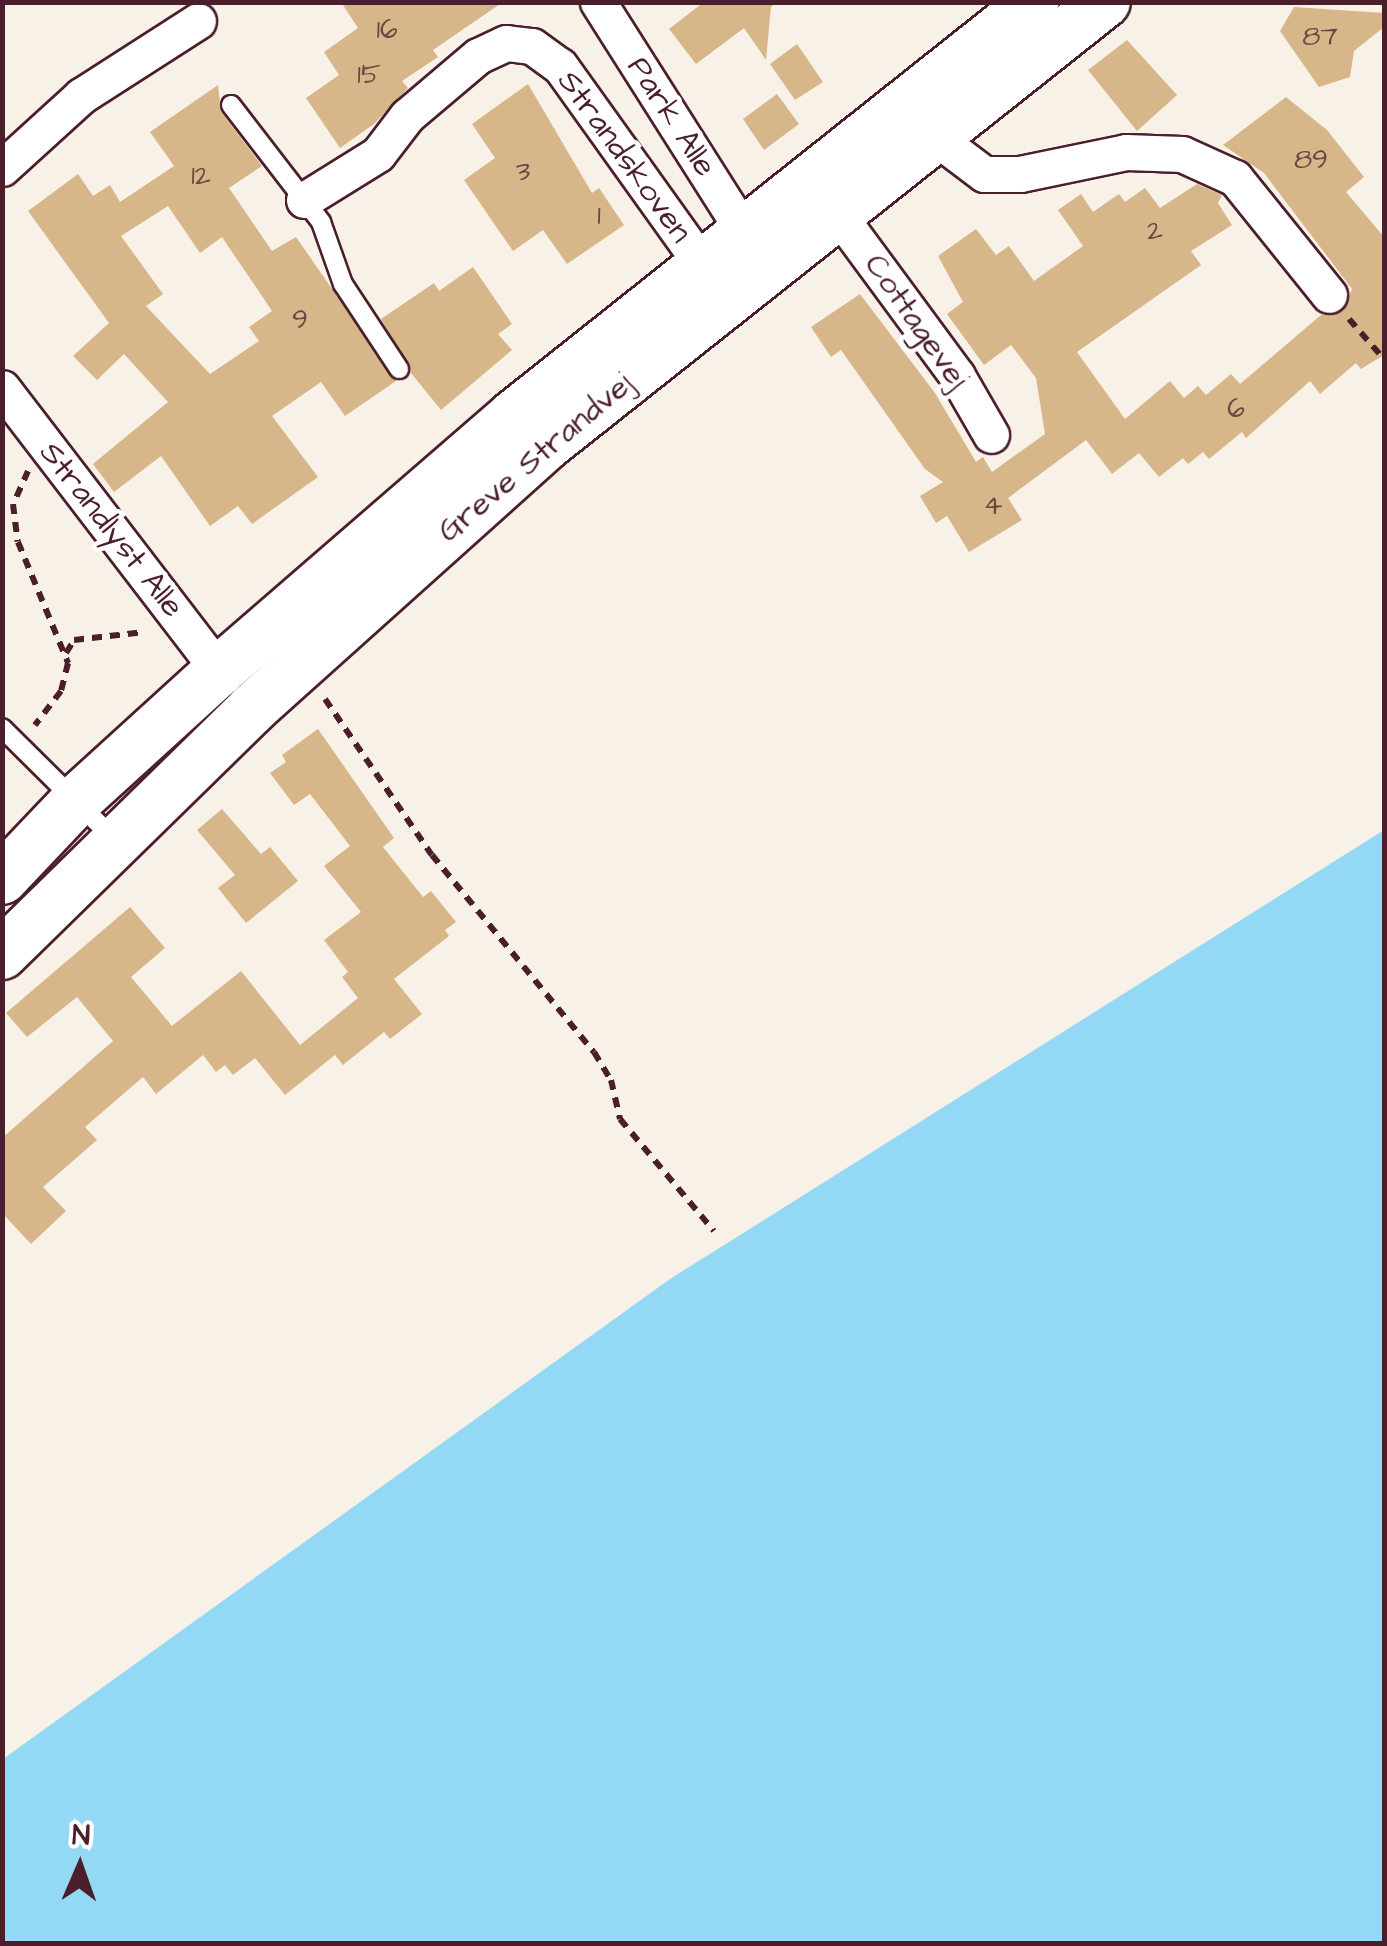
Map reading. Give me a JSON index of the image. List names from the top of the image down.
{
  "streets": {
    "main road": ["Greve Strandvej"],
    "street": [
      "Park Alle",
      "Strandskoven",
      "Cottagevej",
      "Strandlyst Alle"
    ]
  },
  "crossings": [
    ["Park Alle", "Greve Strandvej"],
    ["Strandskoven", "Greve Strandvej"],
    ["Cottagevej", "Greve Strandvej"],
    ["Greve Strandvej", "Strandlyst Alle"]
  ],
  "house_numbers": [
    "16",
    "87",
    "15",
    "89",
    "3",
    "12",
    "1",
    "2",
    "9",
    "6",
    "4"
  ],
  "north": "top"
}
